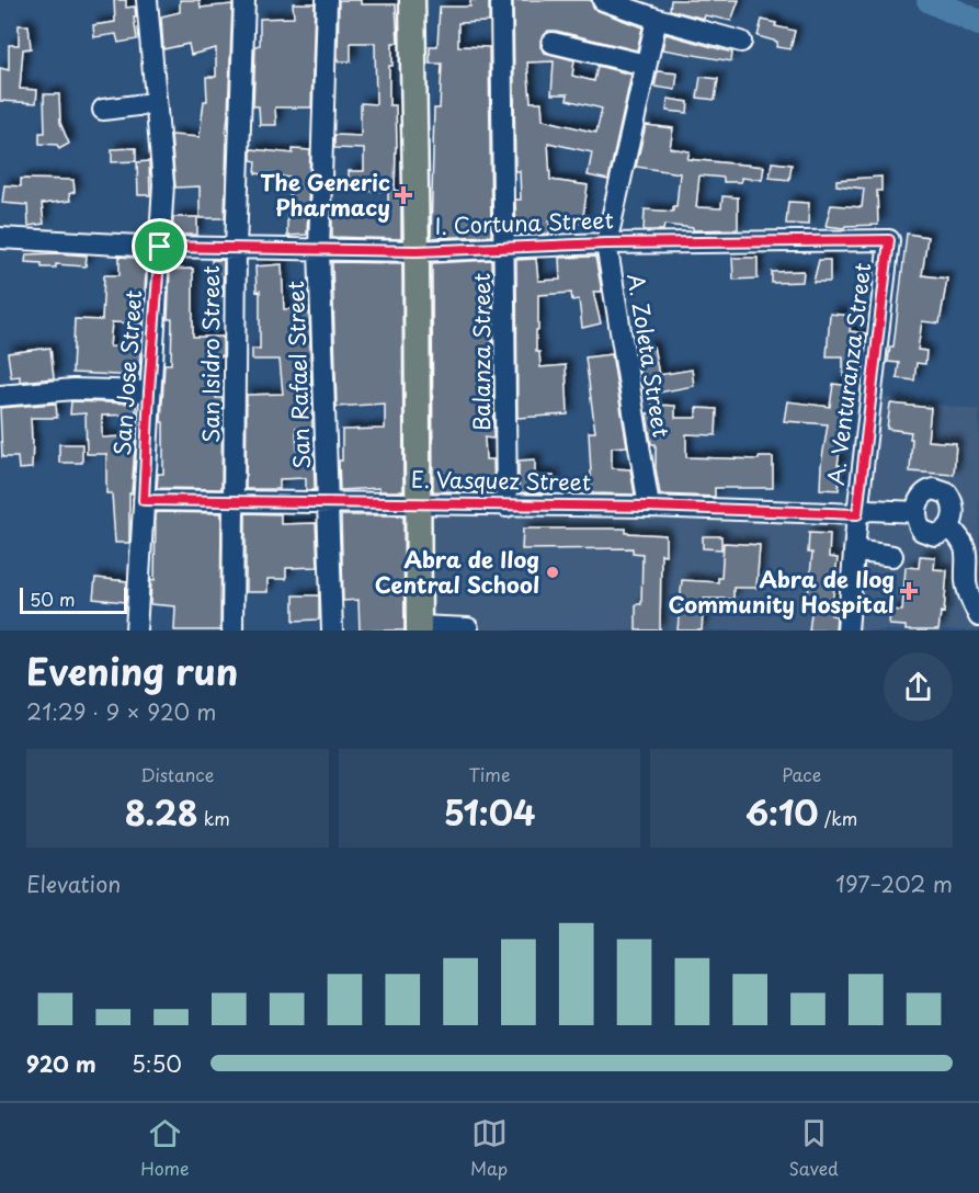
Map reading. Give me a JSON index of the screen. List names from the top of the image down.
{
  "streets": {
    "street": [
      "I. Cortuna Street",
      "Balanza Street",
      "San Isidro Street",
      "A. Zoleta Street",
      "San Jose Street",
      "A. Venturanza Street",
      "San Rafael Street",
      "E. Vasquez Street"
    ]
  },
  "crossings": [
    ["I. Cortuna Street", "Balanza Street"],
    ["I. Cortuna Street", "San Isidro Street"],
    ["I. Cortuna Street", "A. Zoleta Street"],
    ["I. Cortuna Street", "San Jose Street"],
    ["I. Cortuna Street", "A. Venturanza Street"],
    ["I. Cortuna Street", "San Rafael Street"],
    ["Balanza Street", "E. Vasquez Street"],
    ["San Isidro Street", "E. Vasquez Street"],
    ["A. Zoleta Street", "E. Vasquez Street"],
    ["San Jose Street", "E. Vasquez Street"],
    ["A. Venturanza Street", "E. Vasquez Street"],
    ["San Rafael Street", "E. Vasquez Street"]
  ],
  "places": {
    "health": ["The Generic Pharmacy", "Abra de Ilog Community Hospital"],
    "other": ["Abra de Ilog Central School"]
  },
  "scale_bar": "50 m",
  "page": {
    "scale": "50 m",
    "heading": ["Evening run", "21:29 · 9 × 920 m"],
    "stats": [
      ["Distance", "8.28 km"],
      ["Time", "51:04"],
      ["Pace", "6:10 /km"]
    ],
    "chart": ["Elevation", "197–202 m"],
    "list": [
      {
        "name": "920 m",
        "note": "5:50"
      }
    ],
    "tabs": ["Home", "Map", "Saved"]
  }
}
